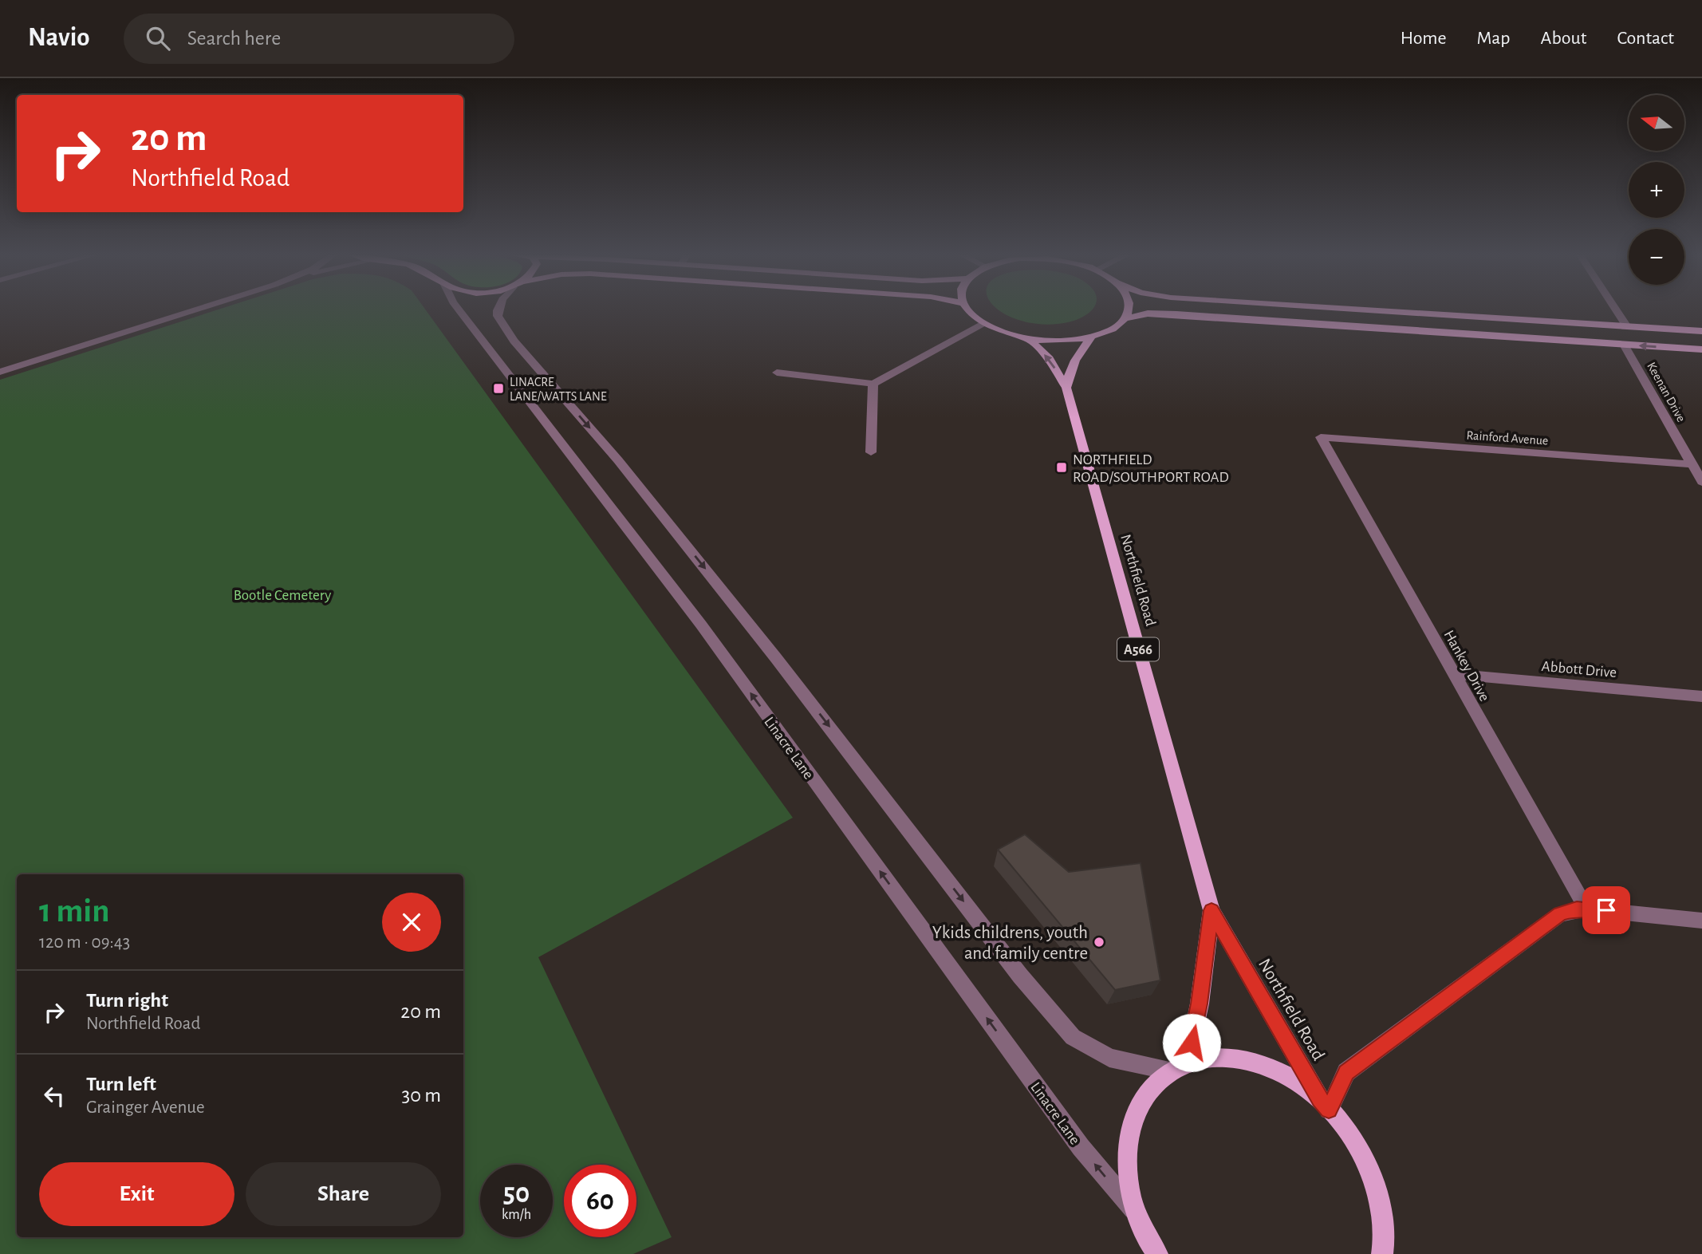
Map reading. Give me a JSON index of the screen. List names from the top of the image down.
{
  "streets": {
    "main road": ["Northfield Road", "A566"],
    "street": [
      "Keenan Drive",
      "Rainford Avenue",
      "Hankey Drive",
      "Abbott Drive",
      "Linacre Lane"
    ]
  },
  "crossings": [
    ["Keenan Drive", "Rainford Avenue"],
    ["Rainford Avenue", "Hankey Drive"],
    ["Hankey Drive", "Abbott Drive"]
  ],
  "parks": ["Bootle Cemetery"],
  "places": {
    "transit": ["LINACRE LANE/WATTS LANE", "NORTHFIELD ROAD/SOUTHPORT ROAD"],
    "other": ["Ykids childrens, youth and family centre"]
  },
  "north": "left",
  "page": {
    "header": "Navio",
    "search": "Search here",
    "nav": [
      "Home",
      "Map",
      "About",
      "Contact"
    ],
    "map_buttons": ["+", "−"],
    "turn": ["20 m", "Northfield Road"],
    "heading": ["1 min", "120 m · 09:43"],
    "list": [
      {
        "name": "Turn right",
        "note": "Northfield Road",
        "value": "20 m"
      },
      {
        "name": "Turn left",
        "note": "Grainger Avenue",
        "value": "30 m"
      }
    ],
    "buttons": ["Exit", "Share"],
    "speed": "50 km/h",
    "limit": "60"
  }
}
